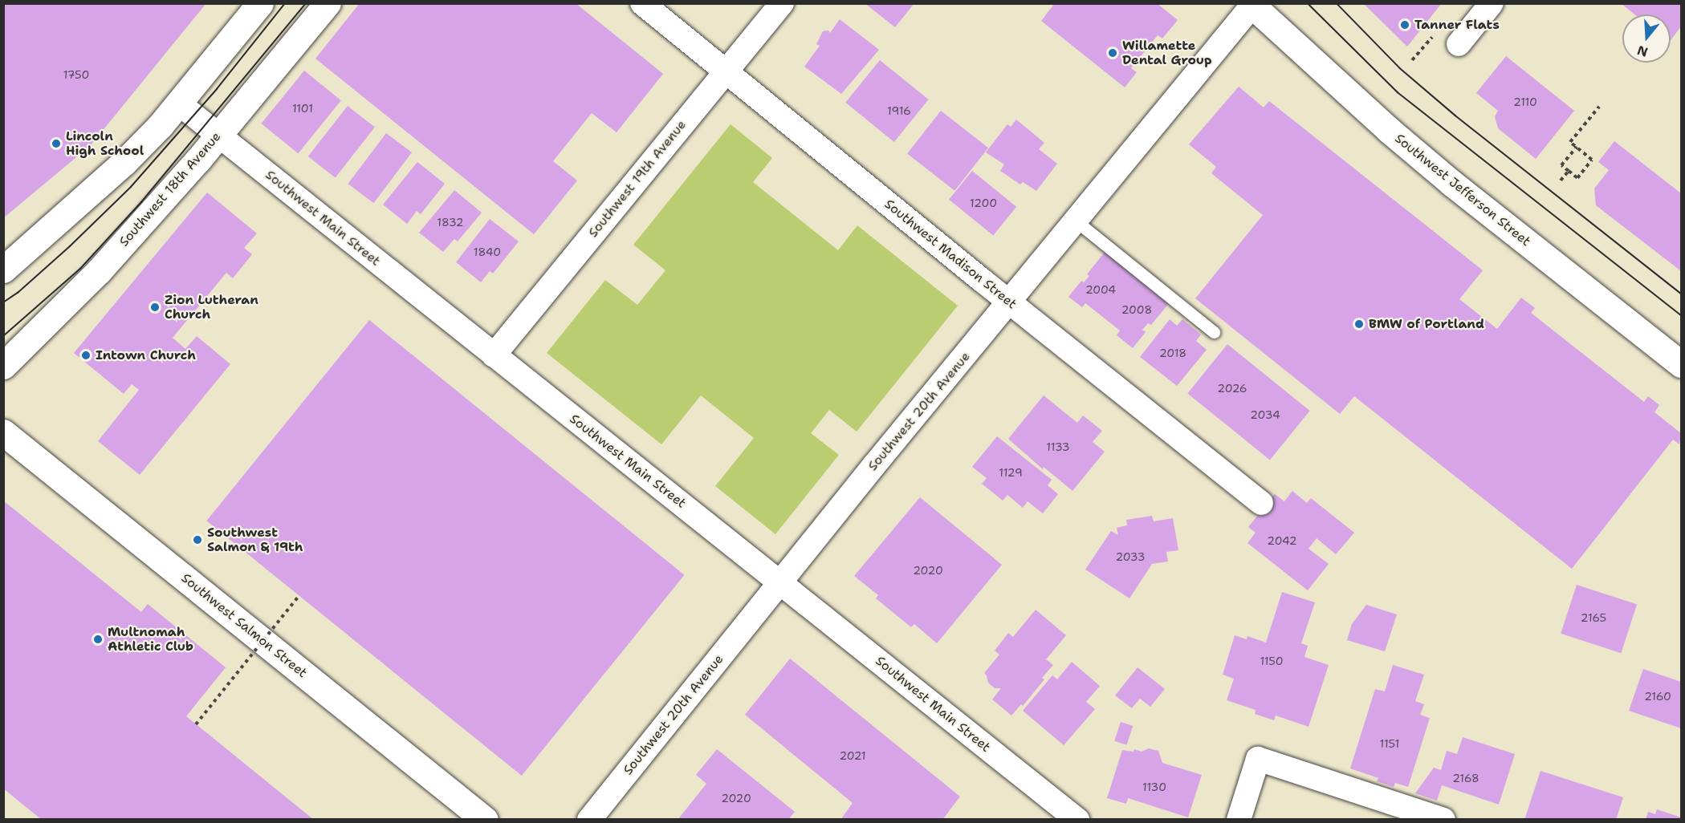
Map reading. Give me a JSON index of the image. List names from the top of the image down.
{
  "streets": {
    "street": [
      "Southwest 19th Avenue",
      "Southwest 18th Avenue",
      "Southwest Jefferson Street",
      "Southwest Main Street",
      "Southwest Madison Street",
      "Southwest 20th Avenue",
      "Southwest Salmon Street"
    ]
  },
  "crossings": [
    ["Southwest 19th Avenue", "Southwest Main Street"],
    ["Southwest 19th Avenue", "Southwest Madison Street"],
    ["Southwest 18th Avenue", "Southwest Main Street"],
    ["Southwest Jefferson Street", "Southwest 20th Avenue"],
    ["Southwest Main Street", "Southwest 20th Avenue"],
    ["Southwest Madison Street", "Southwest 20th Avenue"]
  ],
  "places": [
    "Tanner Flats",
    "Willamette Dental Group",
    "Lincoln High School",
    "Zion Lutheran Church",
    "BMW of Portland",
    "Intown Church",
    "Southwest Salmon & 19th",
    "Multnomah Athletic Club"
  ],
  "house_numbers": [
    "1750",
    "2110",
    "1101",
    "1916",
    "1200",
    "1832",
    "1840",
    "2004",
    "2008",
    "2018",
    "2026",
    "2034",
    "1133",
    "1129",
    "2042",
    "2033",
    "2020",
    "2165",
    "1150",
    "2160",
    "1151",
    "2021",
    "2168",
    "1130",
    "2020"
  ],
  "north": "bottom"
}
